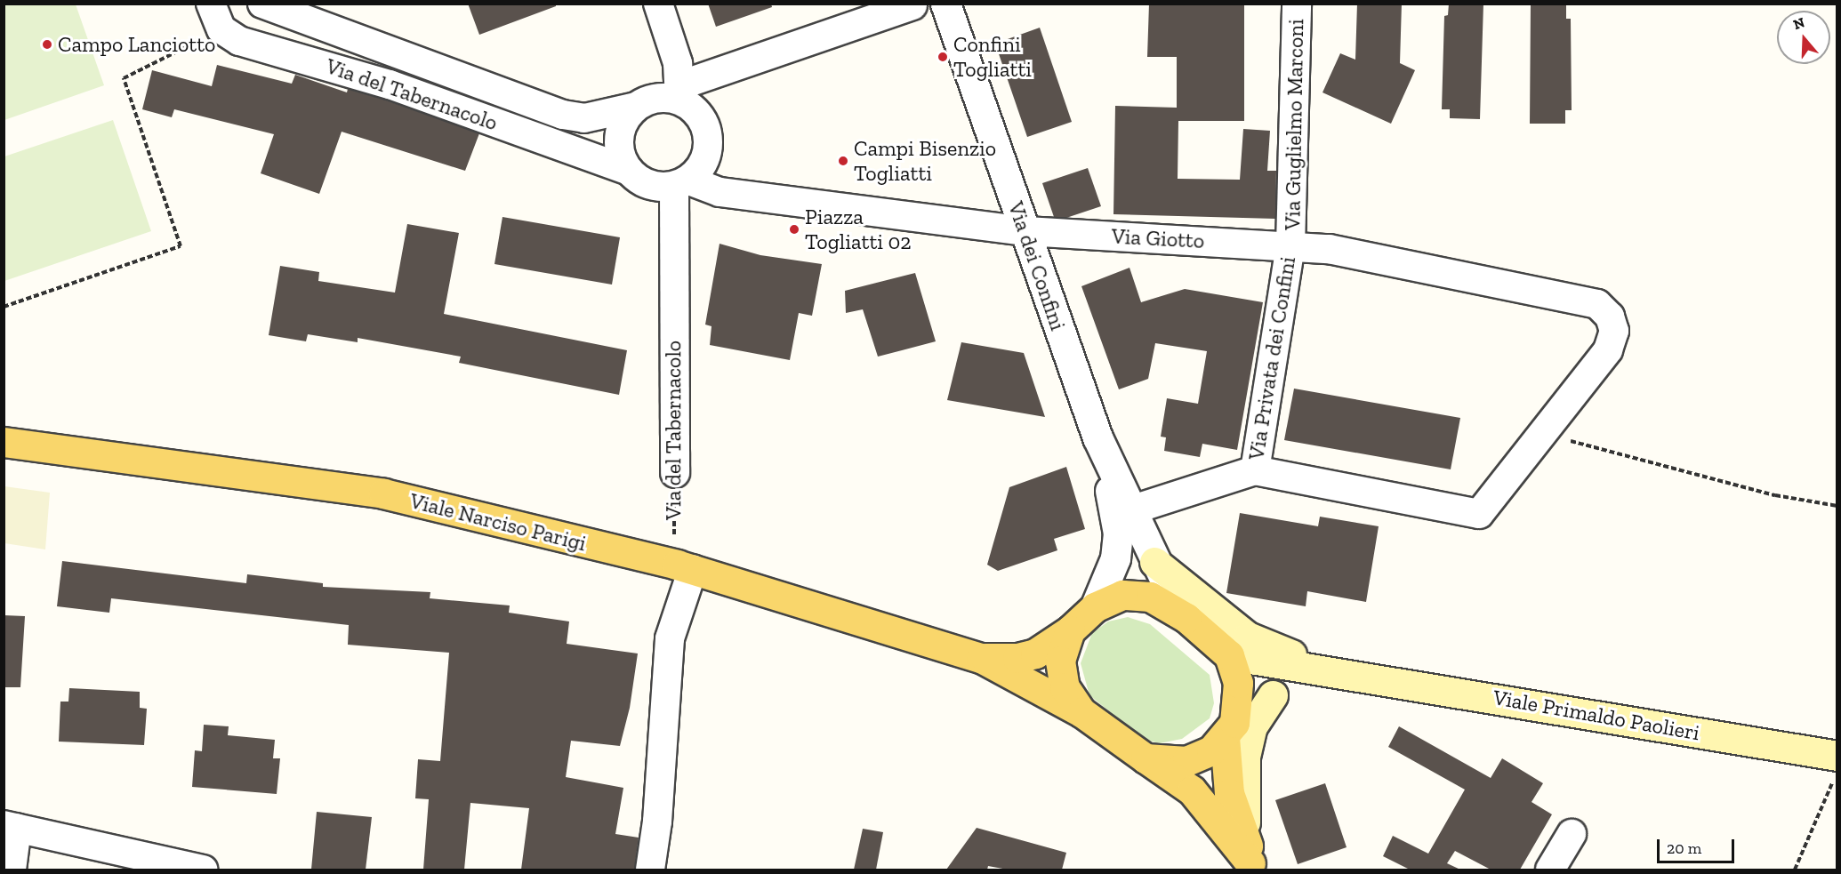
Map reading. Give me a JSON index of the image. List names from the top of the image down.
{
  "streets": {
    "main road": ["Via dei Confini", "Viale Narciso Parigi", "Viale Primaldo Paolieri"],
    "street": [
      "Via del Tabernacolo",
      "Via Guglielmo Marconi",
      "Via Giotto",
      "Via Privata dei Confini"
    ]
  },
  "crossings": [
    ["Via Guglielmo Marconi", "Via Giotto"],
    ["Via Guglielmo Marconi", "Via Privata dei Confini"],
    ["Via Giotto", "Via dei Confini"],
    ["Via Giotto", "Via Privata dei Confini"],
    ["Via dei Confini", "Via Privata dei Confini"],
    ["Via dei Confini", "Viale Narciso Parigi"],
    ["Via dei Confini", "Viale Primaldo Paolieri"],
    ["Viale Narciso Parigi", "Viale Primaldo Paolieri"]
  ],
  "places": [
    "Campo Lanciotto",
    "Confini Togliatti",
    "Campi Bisenzio Togliatti",
    "Piazza Togliatti 02"
  ],
  "scale_bar": "20 m",
  "north": "top"
}
